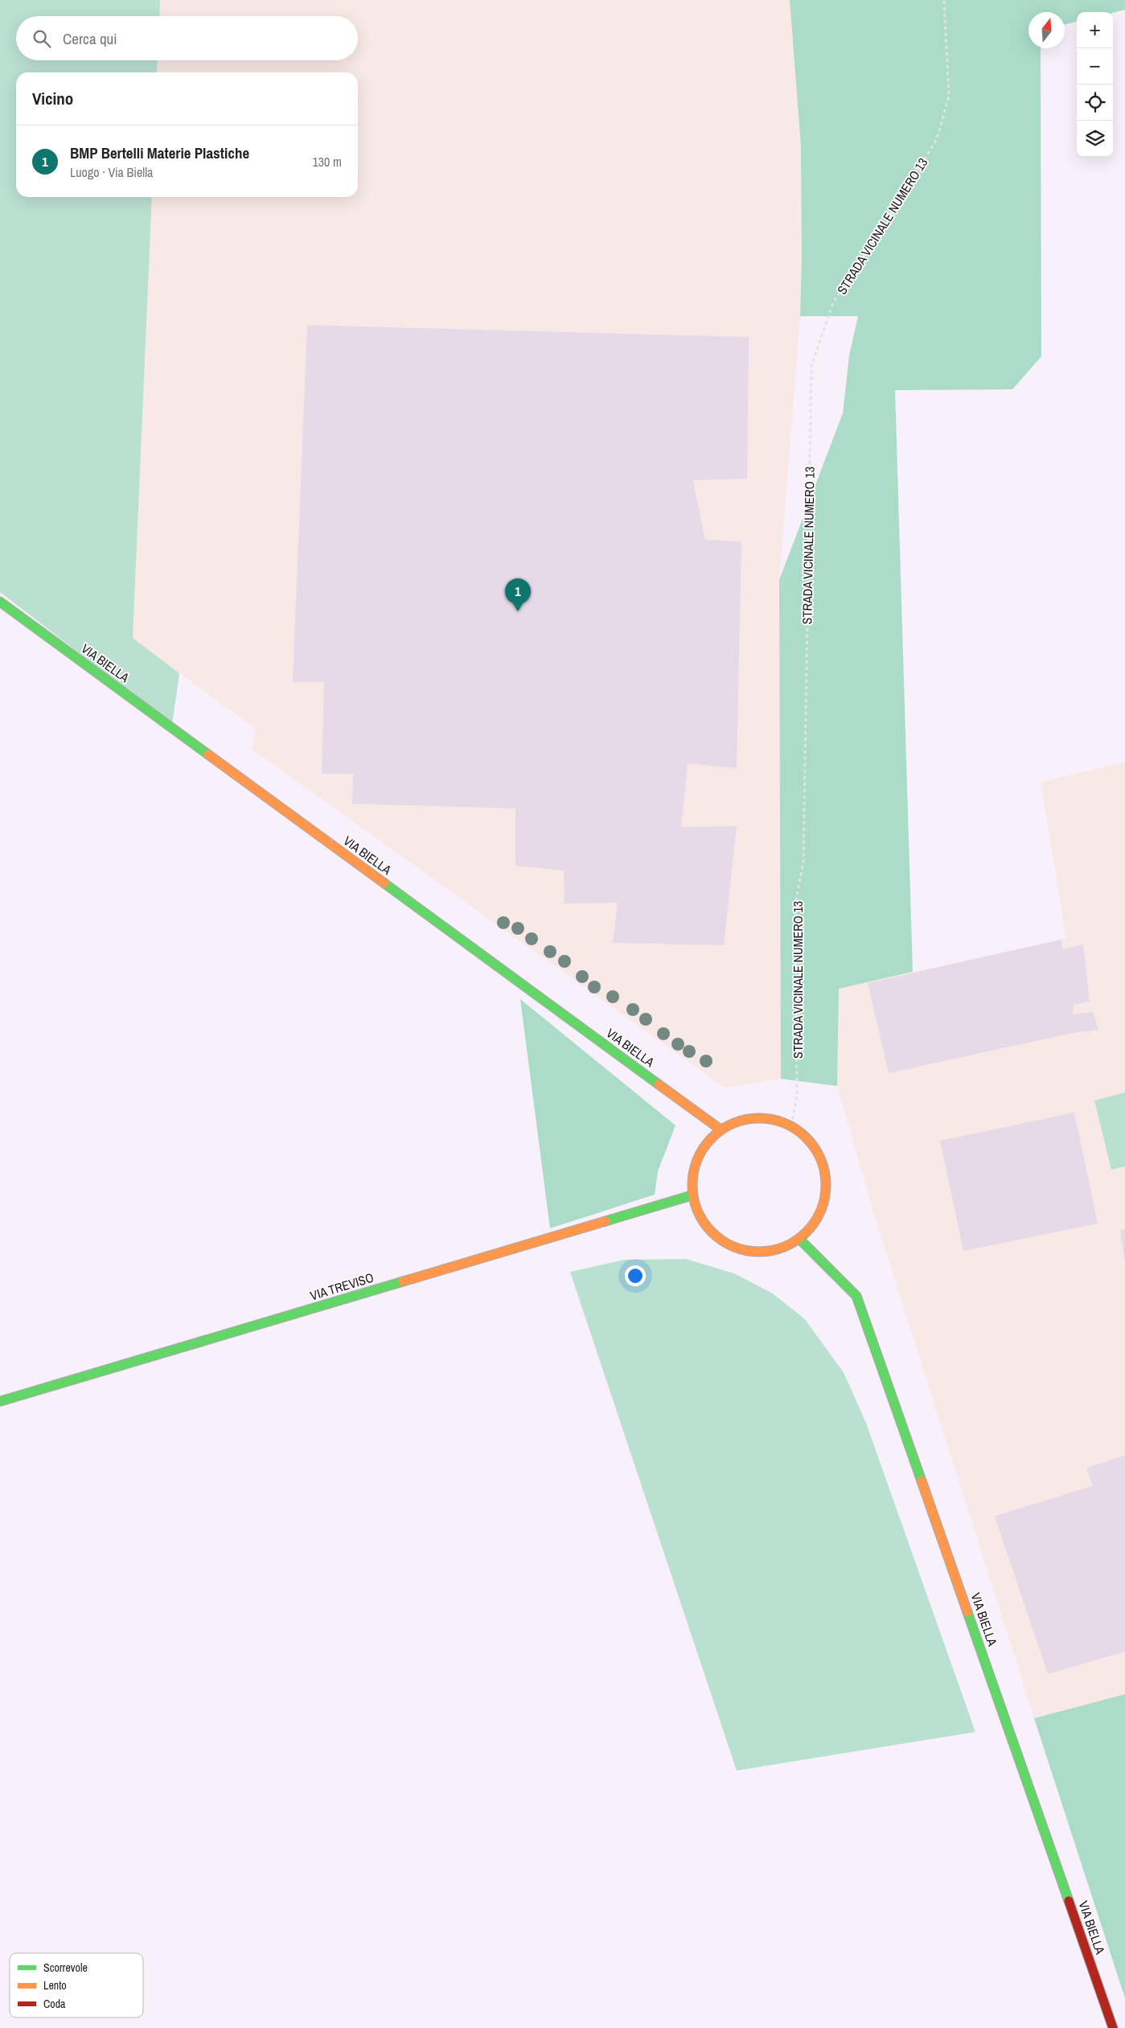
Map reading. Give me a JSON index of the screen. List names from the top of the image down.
{
  "streets": {
    "street": ["VIA BIELLA", "VIA TREVISO"],
    "path": ["STRADA VICINALE NUMERO 13"]
  },
  "crossings": [
    ["STRADA VICINALE NUMERO 13", "VIA BIELLA"],
    ["STRADA VICINALE NUMERO 13", "VIA TREVISO"],
    ["VIA BIELLA", "VIA TREVISO"]
  ],
  "legend": ["Scorrevole", "Lento", "Coda"],
  "north": "top",
  "page": {
    "map_buttons": ["+", "−"],
    "search": "Cerca qui",
    "heading": "Vicino",
    "list": [
      {
        "mark": "1",
        "name": "BMP Bertelli Materie Plastiche",
        "note": "Luogo · Via Biella",
        "value": "130 m"
      }
    ],
    "pins": "1"
  }
}
